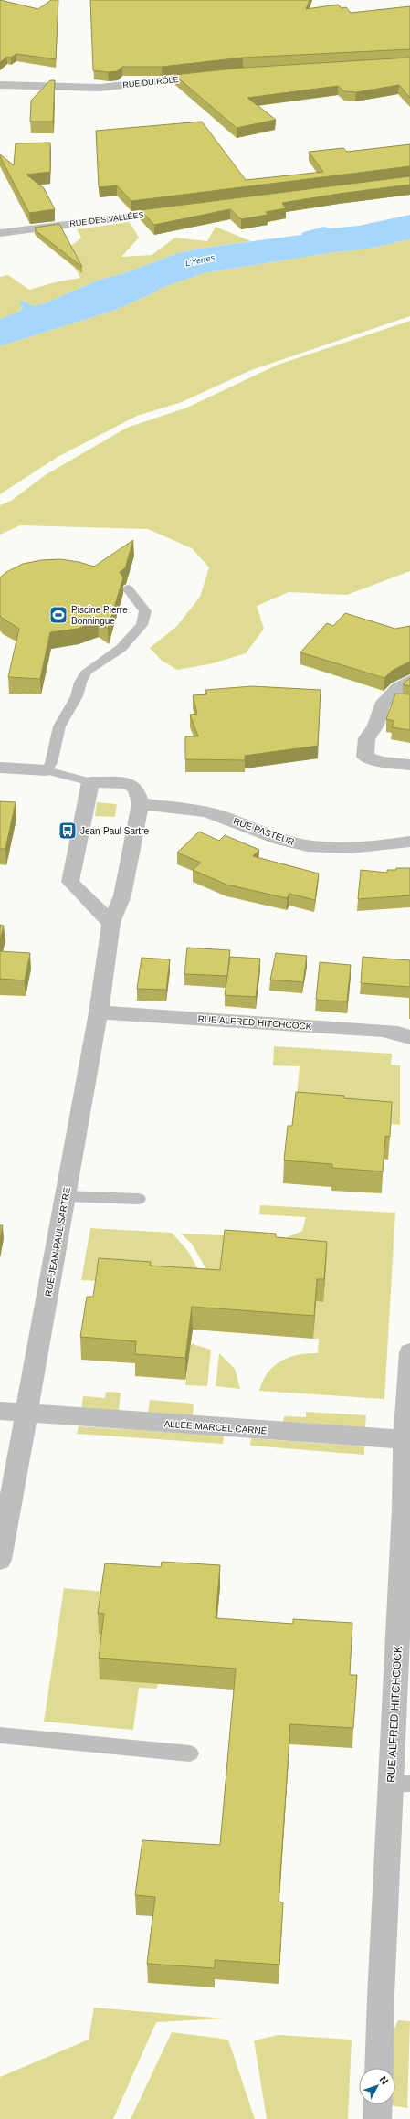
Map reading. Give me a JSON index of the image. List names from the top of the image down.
{
  "streets": {
    "street": [
      "RUE DU RÔLE",
      "RUE DES VALLÉES",
      "RUE PASTEUR",
      "RUE ALFRED HITCHCOCK",
      "RUE JEAN-PAUL SARTRE",
      "ALLÉE MARCEL CARNÉ"
    ]
  },
  "crossings": [
    ["RUE PASTEUR", "RUE JEAN-PAUL SARTRE"],
    ["RUE ALFRED HITCHCOCK", "RUE JEAN-PAUL SARTRE"],
    ["RUE ALFRED HITCHCOCK", "ALLÉE MARCEL CARNÉ"],
    ["RUE JEAN-PAUL SARTRE", "ALLÉE MARCEL CARNÉ"]
  ],
  "water": ["L'Yerres"],
  "places": {
    "sports": ["Piscine Pierre Bonningue"],
    "bus stop": ["Jean-Paul Sartre"]
  },
  "north": "top right"
}
